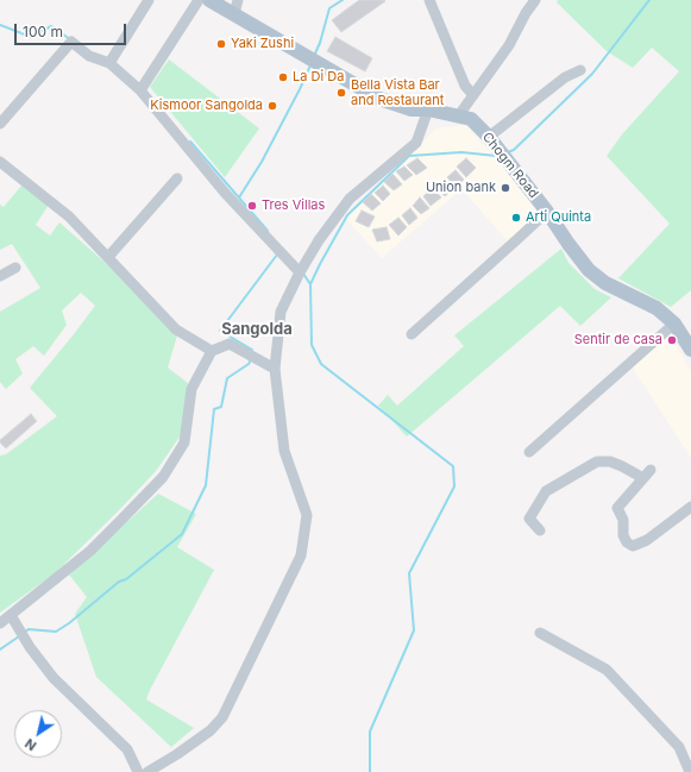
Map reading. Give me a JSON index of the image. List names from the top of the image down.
{
  "streets": {
    "main road": ["Chogm Road"]
  },
  "districts": ["Sangolda"],
  "places": [
    "Yaki Zushi",
    "La Di Da",
    "Bella Vista Bar and Restaurant",
    "Kismoor Sangolda",
    "Union bank",
    "Tres Villas",
    "Arti Quinta",
    "Sentir de casa"
  ],
  "scale_bar": "100 m",
  "north": "bottom left"
}
